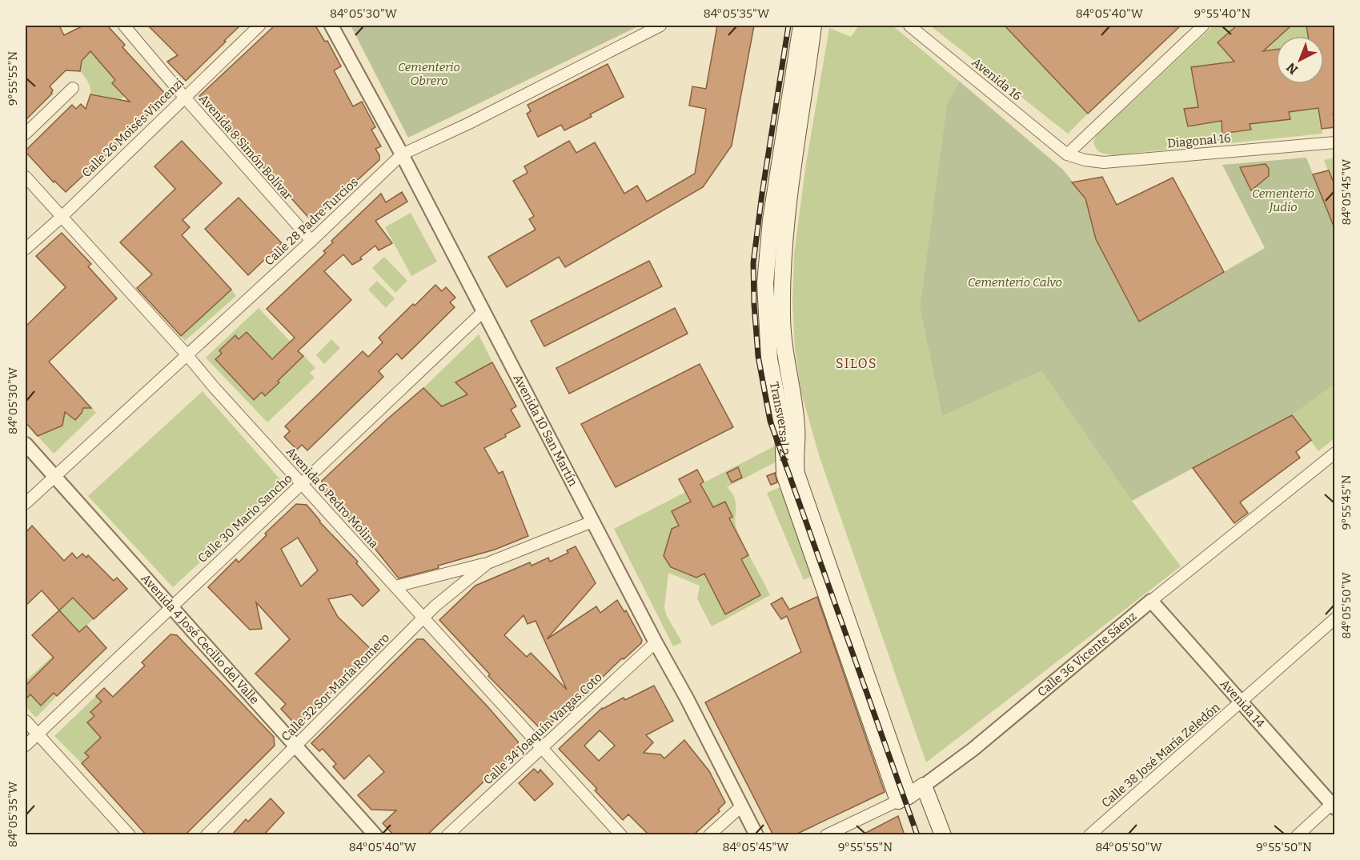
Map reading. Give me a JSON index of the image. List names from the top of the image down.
{
  "streets": {
    "main road": ["Transversal 24", "Calle 36 Vicente Sáenz"],
    "street": [
      "Avenida 16",
      "Calle 26 Moisés Vincenzi",
      "Diagonal 16",
      "Avenida 8 Simón Bolívar",
      "Calle 28 Padre Turcios",
      "Avenida 10 San Martín",
      "Avenida 6 Pedro Molina",
      "Calle 30 Mario Sancho",
      "Avenida 4 José Cecilio del Valle",
      "Calle 32 Sor María Romero",
      "Avenida 14",
      "Calle 34 Joaquín Vargas Coto",
      "Calle 38 José María Zeledón"
    ]
  },
  "crossings": [
    ["Avenida 16", "Diagonal 16"],
    ["Calle 26 Moisés Vincenzi", "Avenida 8 Simón Bolívar"],
    ["Calle 26 Moisés Vincenzi", "Avenida 6 Pedro Molina"],
    ["Avenida 8 Simón Bolívar", "Calle 28 Padre Turcios"],
    ["Calle 28 Padre Turcios", "Avenida 10 San Martín"],
    ["Calle 28 Padre Turcios", "Avenida 6 Pedro Molina"],
    ["Calle 28 Padre Turcios", "Avenida 4 José Cecilio del Valle"],
    ["Transversal 24", "Calle 36 Vicente Sáenz"],
    ["Avenida 10 San Martín", "Calle 30 Mario Sancho"],
    ["Avenida 10 San Martín", "Calle 32 Sor María Romero"],
    ["Avenida 10 San Martín", "Calle 34 Joaquín Vargas Coto"],
    ["Avenida 6 Pedro Molina", "Calle 30 Mario Sancho"],
    ["Avenida 6 Pedro Molina", "Calle 32 Sor María Romero"],
    ["Avenida 6 Pedro Molina", "Calle 34 Joaquín Vargas Coto"],
    ["Calle 30 Mario Sancho", "Avenida 4 José Cecilio del Valle"],
    ["Avenida 4 José Cecilio del Valle", "Calle 32 Sor María Romero"],
    ["Calle 36 Vicente Sáenz", "Avenida 14"],
    ["Avenida 14", "Calle 38 José María Zeledón"]
  ],
  "districts": ["SILOS"],
  "parks": ["Cementerio Obrero", "Cementerio Judío", "Cementerio Calvo"],
  "north": "bottom left",
  "coordinates": [
    "84°05'30\"W",
    "84°05'35\"W",
    "84°05'40\"W",
    "9°55'40\"N",
    "9°55'55\"N",
    "84°05'45\"W",
    "9°55'45\"N",
    "84°05'50\"W",
    "9°55'50\"N"
  ]
}
